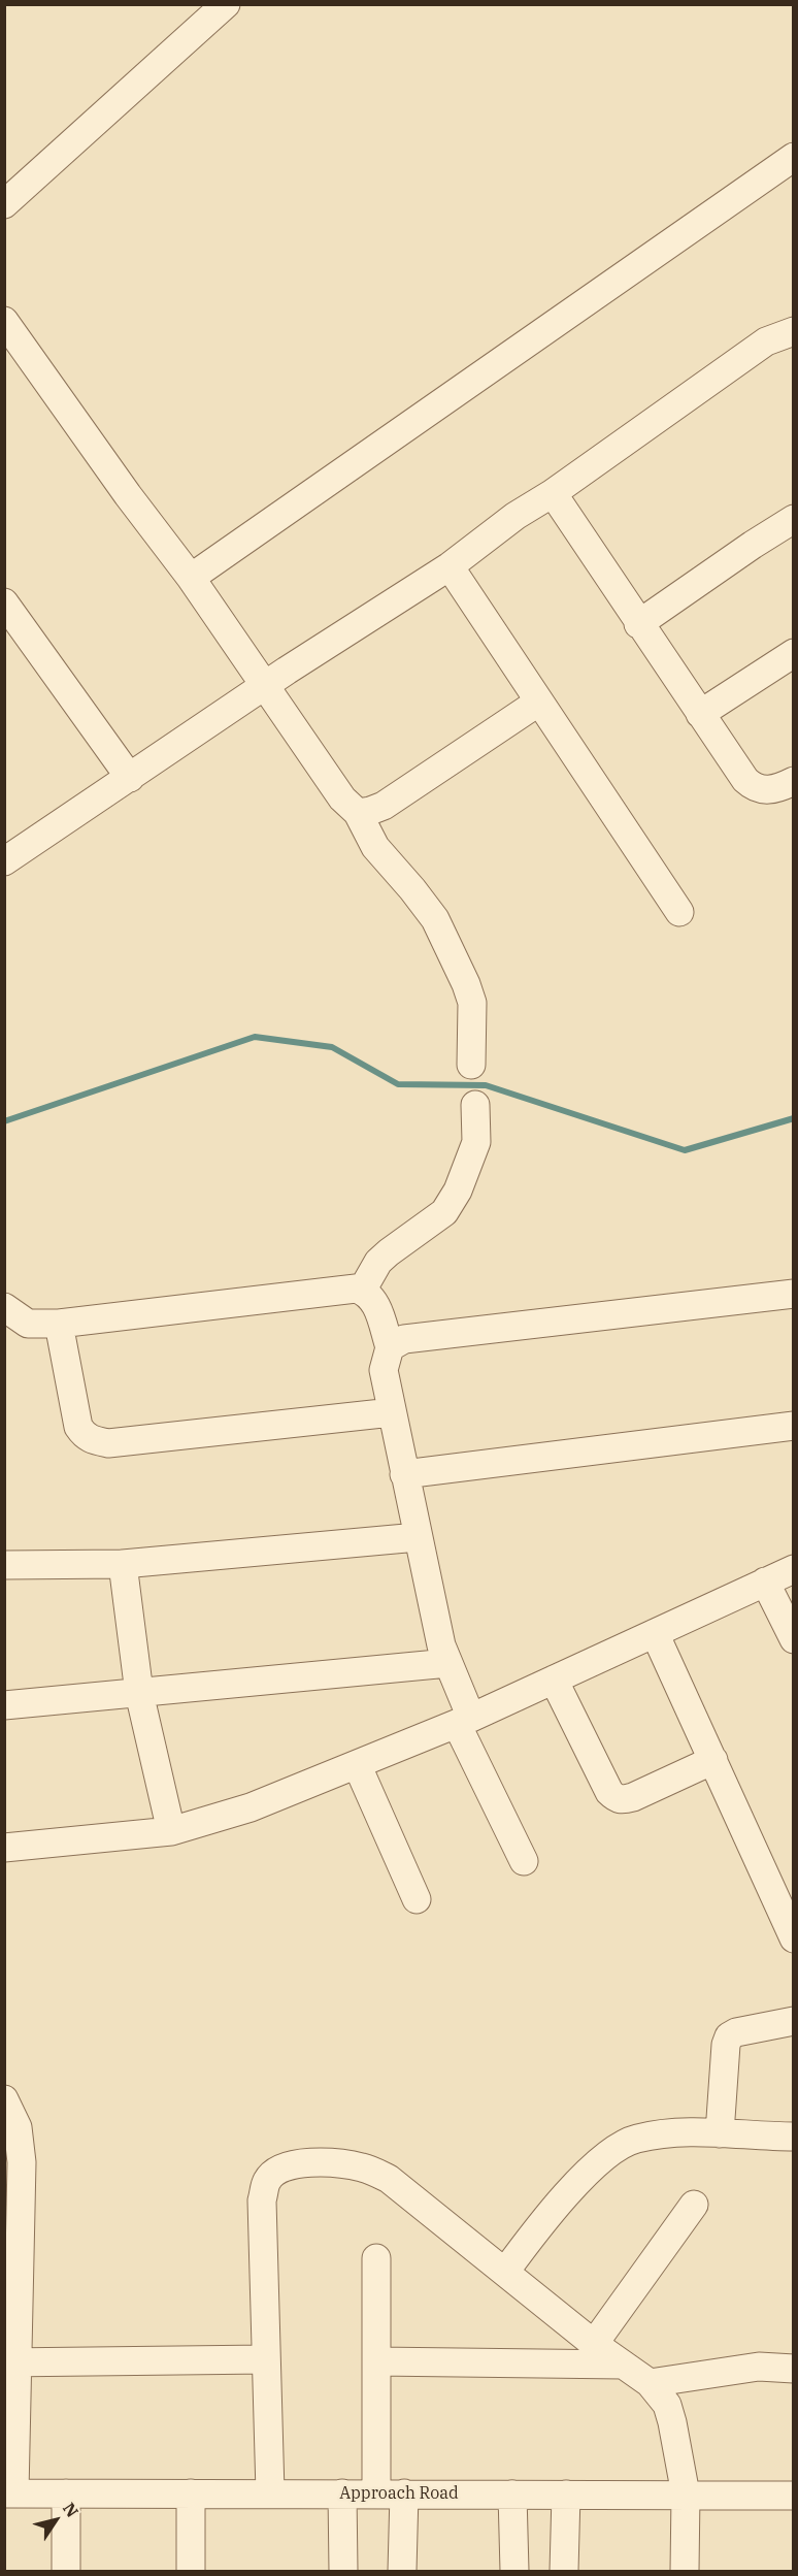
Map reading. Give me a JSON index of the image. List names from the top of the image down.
{
  "streets": {
    "street": ["Approach Road"]
  },
  "north": "top right"
}
